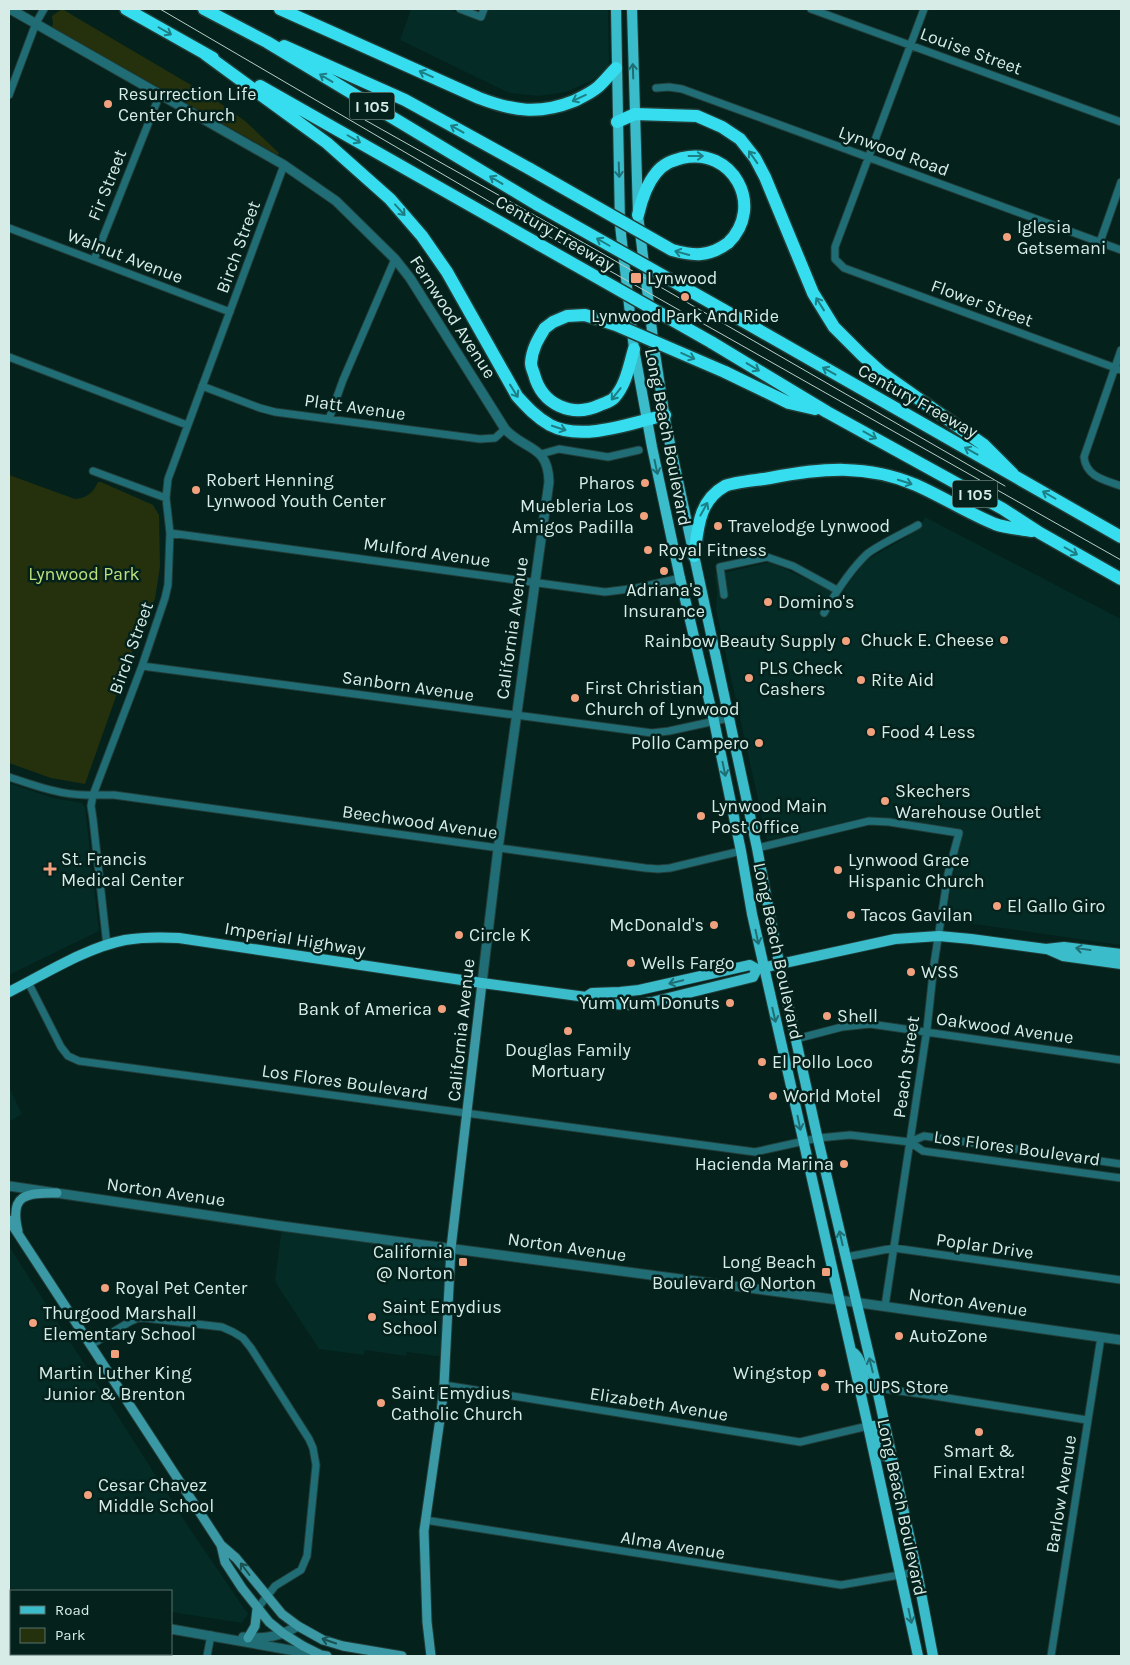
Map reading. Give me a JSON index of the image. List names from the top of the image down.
{
  "streets": {
    "highway": ["I 105", "Century Freeway"],
    "main road": ["Long Beach Boulevard", "California Avenue", "Imperial Highway"],
    "street": [
      "Louise Street",
      "Lynwood Road",
      "Fir Street",
      "Birch Street",
      "Walnut Avenue",
      "Flower Street",
      "Fernwood Avenue",
      "Platt Avenue",
      "Mulford Avenue",
      "Sanborn Avenue",
      "Beechwood Avenue",
      "Oakwood Avenue",
      "Peach Street",
      "Los Flores Boulevard",
      "Norton Avenue",
      "Poplar Drive",
      "Elizabeth Avenue",
      "Barlow Avenue",
      "Alma Avenue"
    ]
  },
  "crossings": [
    ["Lynwood Road", "Flower Street"],
    ["Fir Street", "Walnut Avenue"],
    ["Fir Street", "Fernwood Avenue"],
    ["Century Freeway", "Long Beach Boulevard"],
    ["Birch Street", "Walnut Avenue"],
    ["Birch Street", "Fernwood Avenue"],
    ["Birch Street", "Platt Avenue"],
    ["Birch Street", "Mulford Avenue"],
    ["Birch Street", "Sanborn Avenue"],
    ["Birch Street", "Beechwood Avenue"],
    ["Birch Street", "Imperial Highway"],
    ["Fernwood Avenue", "Platt Avenue"],
    ["Long Beach Boulevard", "Mulford Avenue"],
    ["Long Beach Boulevard", "Sanborn Avenue"],
    ["Long Beach Boulevard", "Beechwood Avenue"],
    ["Long Beach Boulevard", "Imperial Highway"],
    ["Long Beach Boulevard", "Oakwood Avenue"],
    ["Long Beach Boulevard", "Peach Street"],
    ["Long Beach Boulevard", "Los Flores Boulevard"],
    ["Long Beach Boulevard", "Norton Avenue"],
    ["Long Beach Boulevard", "Poplar Drive"],
    ["Long Beach Boulevard", "Elizabeth Avenue"],
    ["Long Beach Boulevard", "Alma Avenue"],
    ["Mulford Avenue", "California Avenue"],
    ["California Avenue", "Sanborn Avenue"],
    ["California Avenue", "Beechwood Avenue"],
    ["California Avenue", "Imperial Highway"],
    ["California Avenue", "Los Flores Boulevard"],
    ["California Avenue", "Norton Avenue"],
    ["California Avenue", "Elizabeth Avenue"],
    ["California Avenue", "Alma Avenue"],
    ["Imperial Highway", "Peach Street"],
    ["Imperial Highway", "Los Flores Boulevard"],
    ["Oakwood Avenue", "Peach Street"],
    ["Peach Street", "Los Flores Boulevard"],
    ["Peach Street", "Norton Avenue"],
    ["Peach Street", "Poplar Drive"],
    ["Norton Avenue", "Barlow Avenue"]
  ],
  "parks": ["Lynwood Park"],
  "places": {
    "other": [
      "Resurrection Life Center Church",
      "Iglesia Getsemani",
      "Lynwood Park And Ride",
      "Pharos",
      "Robert Henning Lynwood Youth Center",
      "Muebleria Los Amigos Padilla",
      "Travelodge Lynwood",
      "Royal Fitness",
      "Adriana's Insurance",
      "Domino's",
      "Chuck E. Cheese",
      "Rainbow Beauty Supply",
      "PLS Check Cashers",
      "Rite Aid",
      "First Christian Church of Lynwood",
      "Food 4 Less",
      "Pollo Campero",
      "Skechers Warehouse Outlet",
      "Lynwood Main Post Office",
      "Lynwood Grace Hispanic Church",
      "El Gallo Giro",
      "Tacos Gavilan",
      "McDonald's",
      "Circle K",
      "Wells Fargo",
      "WSS",
      "Yum Yum Donuts",
      "Bank of America",
      "Shell",
      "Douglas Family Mortuary",
      "El Pollo Loco",
      "World Motel",
      "Hacienda Marina",
      "Royal Pet Center",
      "Saint Emydius School",
      "Thurgood Marshall Elementary School",
      "AutoZone",
      "Wingstop",
      "The UPS Store",
      "Saint Emydius Catholic Church",
      "Smart & Final Extra!",
      "Cesar Chavez Middle School"
    ],
    "transit": [
      "Lynwood",
      "California @ Norton",
      "Long Beach Boulevard @ Norton",
      "Martin Luther King Junior & Brenton"
    ],
    "health": ["St. Francis Medical Center"]
  },
  "legend": ["Road", "Park"]
}
